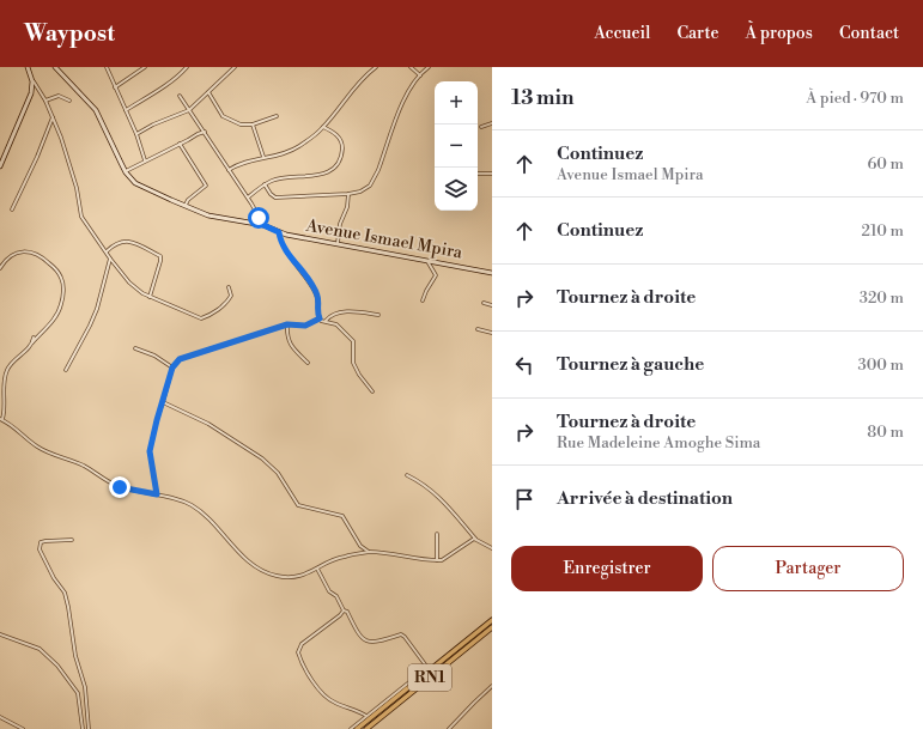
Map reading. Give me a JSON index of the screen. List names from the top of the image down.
{
  "streets": {
    "highway": ["RN1"],
    "main road": ["Avenue Ismael Mpira"]
  },
  "page": {
    "header": "Waypost",
    "nav": [
      "Accueil",
      "Carte",
      "À propos",
      "Contact"
    ],
    "heading": ["13 min", "À pied · 970 m"],
    "map_buttons": ["+", "−"],
    "list": [
      ["Continuez", "Avenue Ismael Mpira", "60 m"],
      ["Continuez", "210 m"],
      ["Tournez à droite", "320 m"],
      ["Tournez à gauche", "300 m"],
      ["Tournez à droite", "Rue Madeleine Amoghe Sima", "80 m"],
      "Arrivée à destination"
    ],
    "buttons": ["Enregistrer", "Partager"]
  }
}
